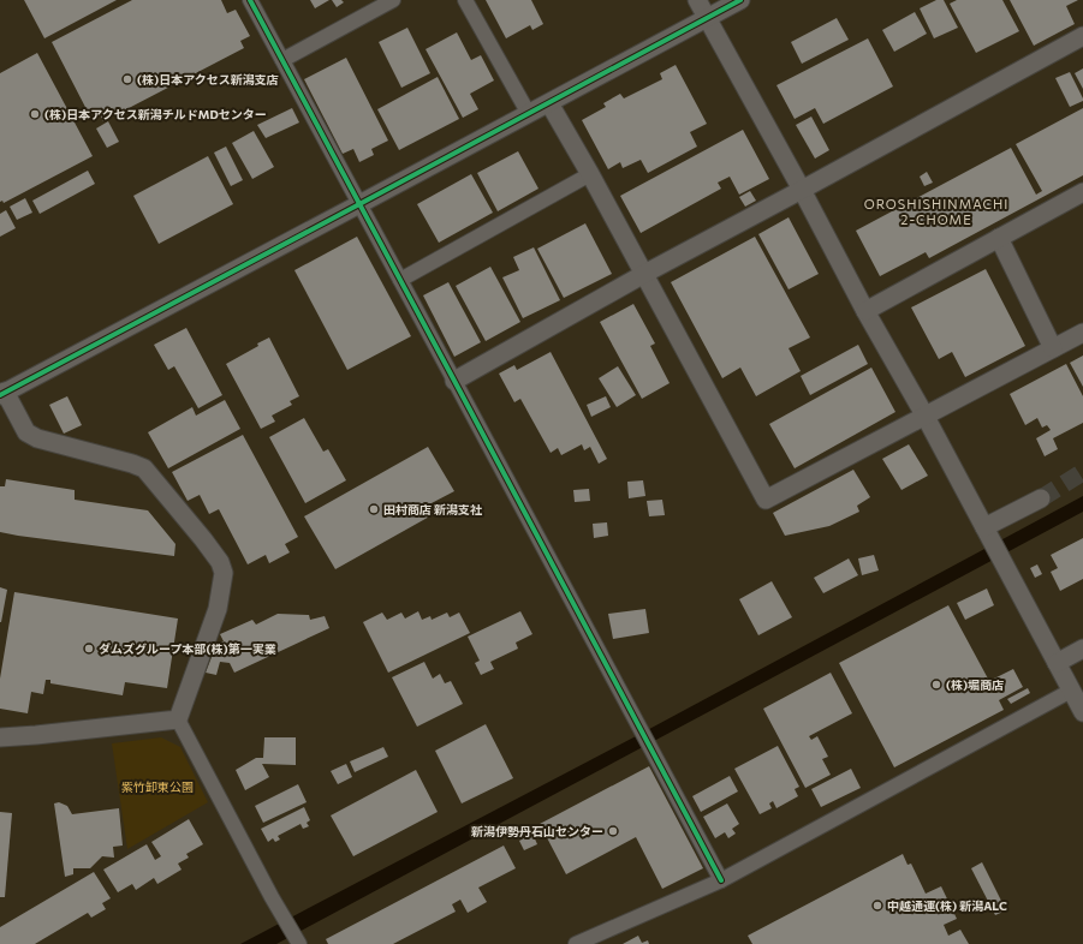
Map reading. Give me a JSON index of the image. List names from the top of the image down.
{
  "districts": ["OROSHISHINMACHI 2-CHOME"],
  "parks": ["紫竹卸東公園"],
  "places": [
    "(株)日本アクセス新潟支店",
    "(株)日本アクセス新潟チルドMDセンター",
    "田村商店 新潟支社",
    "ダムズグループ本部(株)第一実業",
    "(株)堀商店",
    "新潟伊勢丹石山センター",
    "中越通運(株) 新潟ALC"
  ]
}
